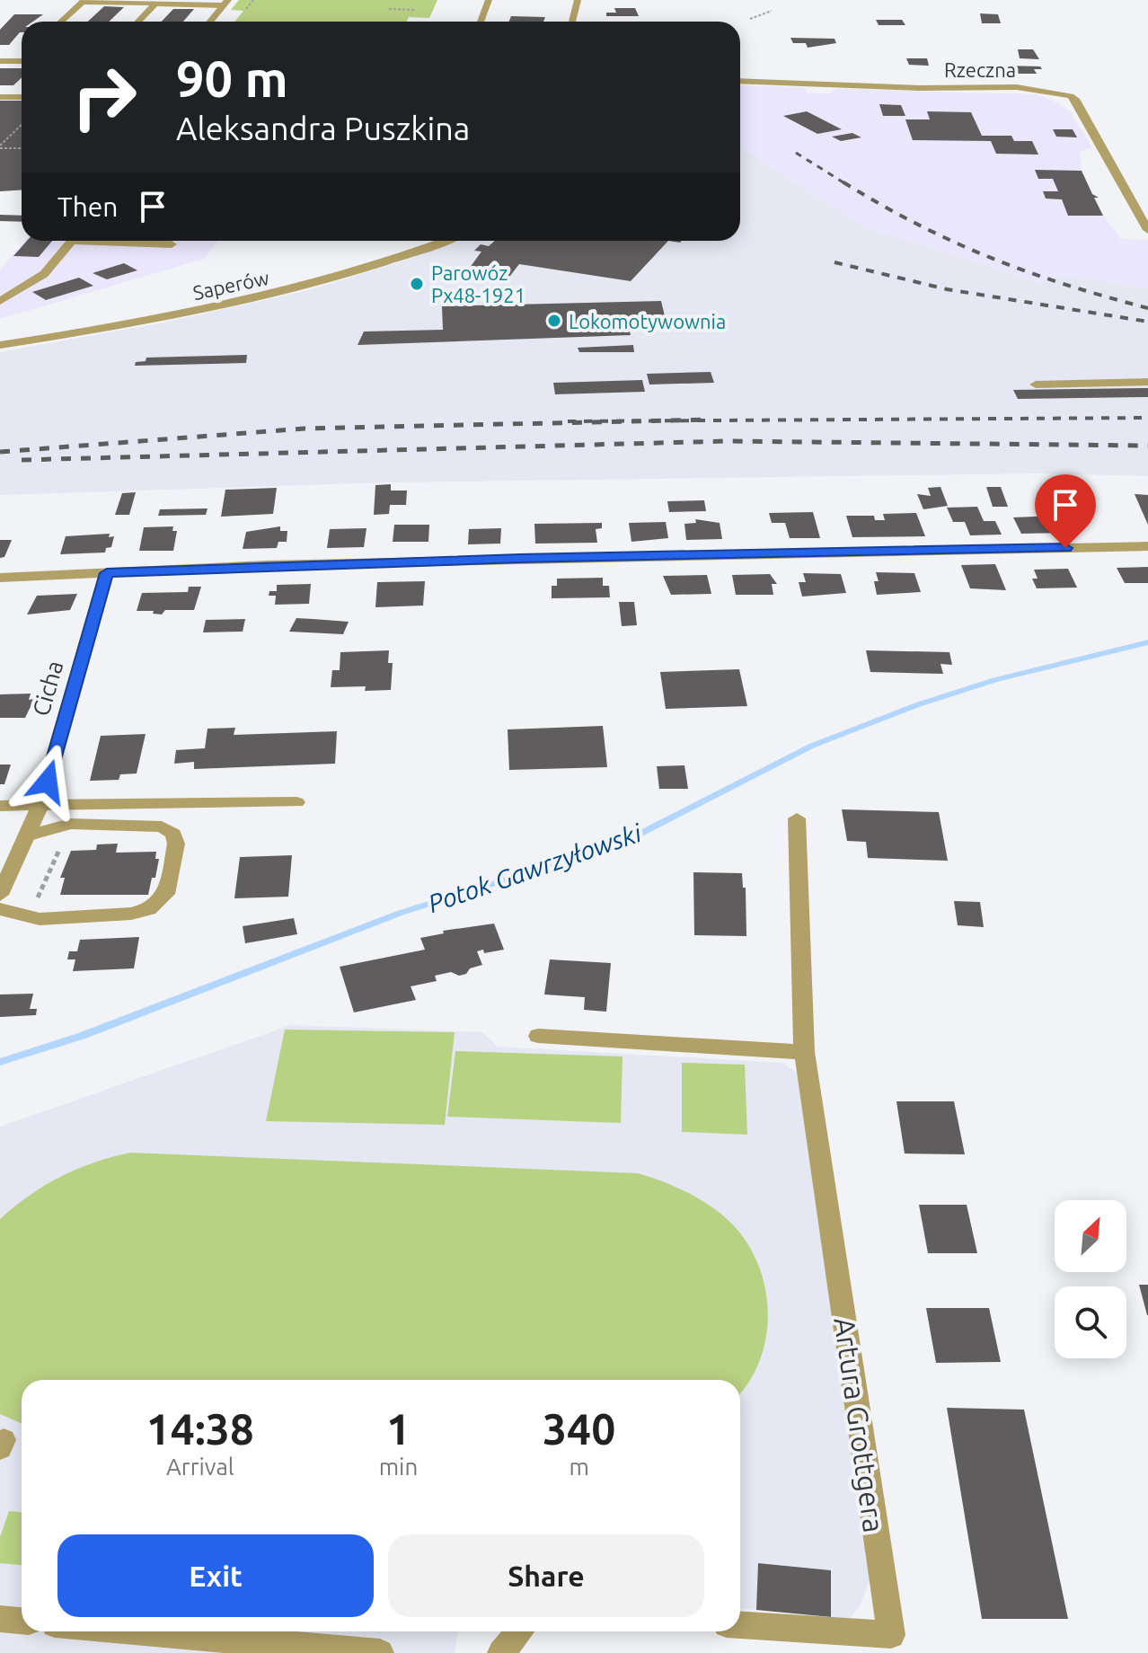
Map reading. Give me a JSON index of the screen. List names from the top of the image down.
{
  "streets": {
    "street": [
      "Rzeczna",
      "Saperów",
      "Cicha",
      "Artura Grottgera"
    ]
  },
  "water": ["Potok Gawrzyłowski"],
  "places": ["Parowóz Px48-1921", "Lokomotywownia"],
  "north": "top right",
  "page": {
    "turn": ["90 m", "Aleksandra Puszkina"],
    "then": "Then",
    "eta": [
      "14:38",
      "Arrival",
      "1",
      "min",
      "340",
      "m"
    ],
    "buttons": ["Exit", "Share"]
  }
}
